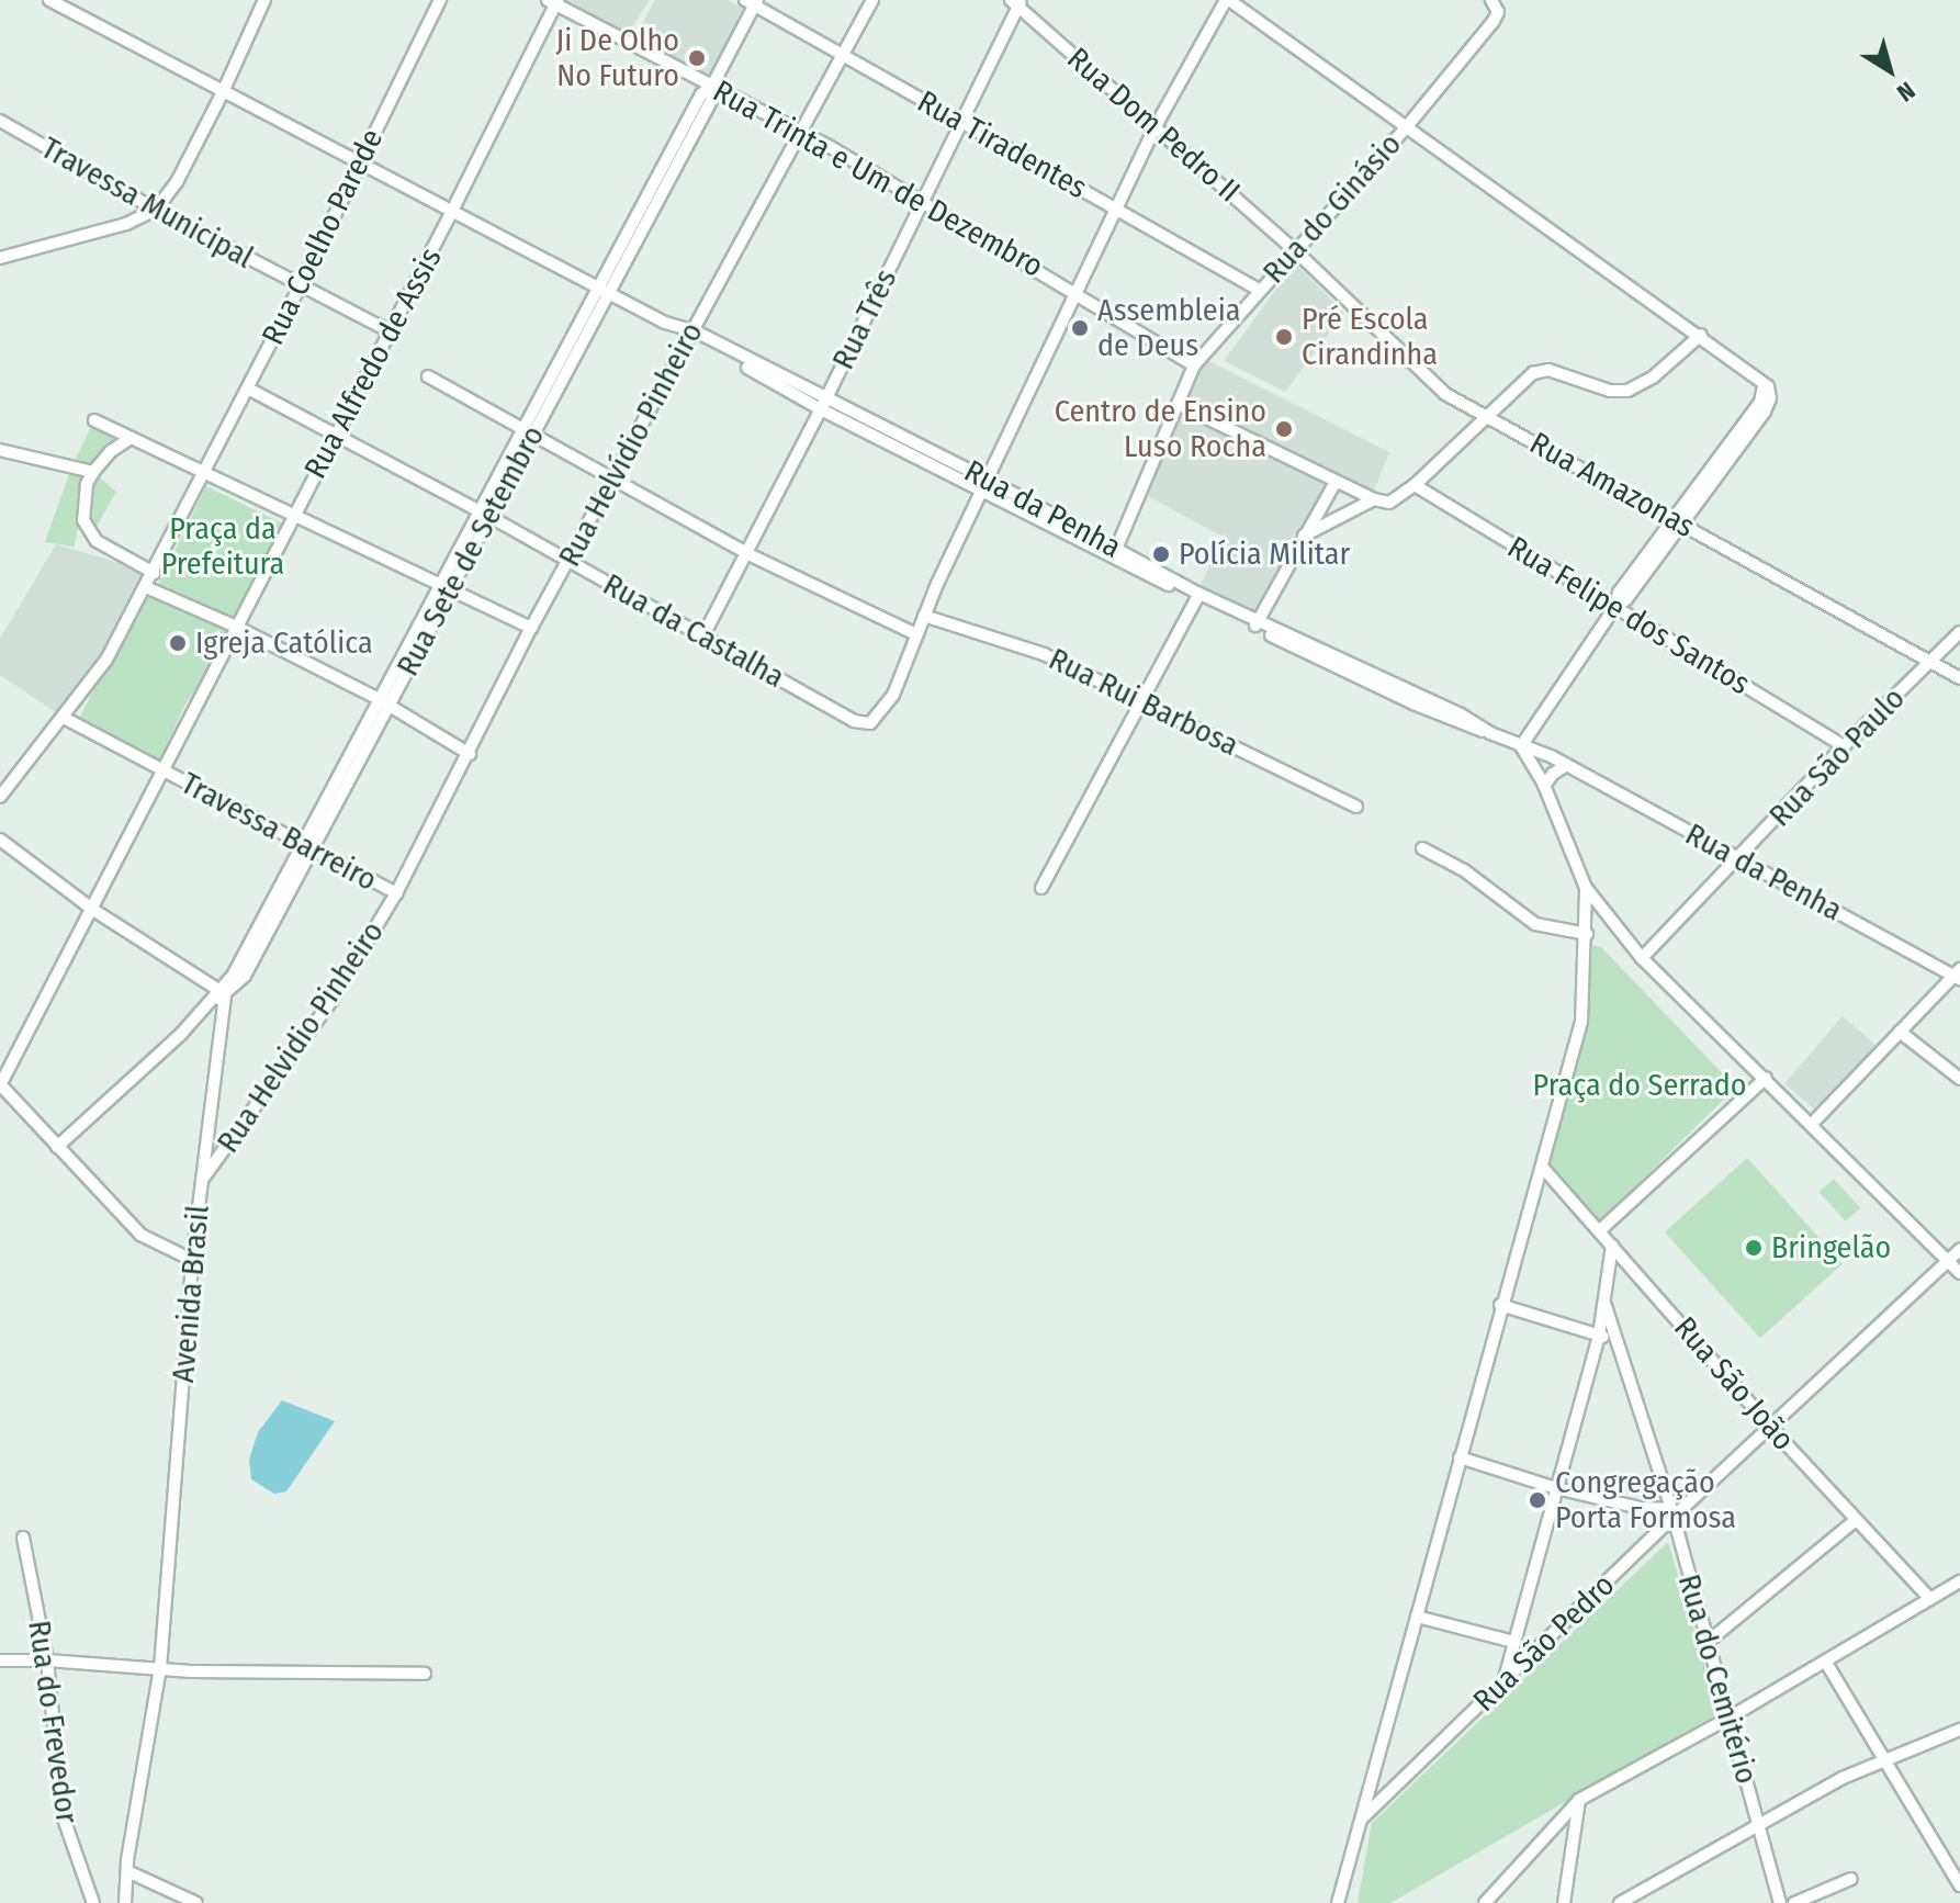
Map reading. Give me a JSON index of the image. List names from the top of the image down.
{
  "streets": {
    "street": [
      "Rua Dom Pedro II",
      "Rua Tiradentes",
      "Rua Trinta e Um de Dezembro",
      "Travessa Municipal",
      "Rua do Ginásio",
      "Rua Coelho Parede",
      "Rua Três",
      "Rua Alfredo de Assis",
      "Rua Helvídio Pinheiro",
      "Rua Amazonas",
      "Rua da Penha",
      "Rua Sete de Setembro",
      "Rua Felipe dos Santos",
      "Rua da Castalha",
      "Rua Rui Barbosa",
      "Rua São Paulo",
      "Travessa Barreiro",
      "Rua Helvidio Pinheiro",
      "Avenida Brasil",
      "Rua São João",
      "Rua São Pedro",
      "Rua do Cemitério",
      "Rua do Frevedor"
    ]
  },
  "crossings": [
    ["Rua Dom Pedro II", "Rua do Ginásio"],
    ["Rua Dom Pedro II", "Rua Três"],
    ["Rua Dom Pedro II", "Rua Amazonas"],
    ["Rua Tiradentes", "Rua do Ginásio"],
    ["Rua Tiradentes", "Rua Três"],
    ["Rua Tiradentes", "Rua Helvídio Pinheiro"],
    ["Rua Tiradentes", "Rua Sete de Setembro"],
    ["Rua Trinta e Um de Dezembro", "Rua do Ginásio"],
    ["Rua Trinta e Um de Dezembro", "Rua Três"],
    ["Rua Trinta e Um de Dezembro", "Rua Alfredo de Assis"],
    ["Rua Trinta e Um de Dezembro", "Rua Helvídio Pinheiro"],
    ["Rua Trinta e Um de Dezembro", "Rua Sete de Setembro"],
    ["Travessa Municipal", "Rua Coelho Parede"],
    ["Travessa Municipal", "Rua Alfredo de Assis"],
    ["Rua do Ginásio", "Rua Amazonas"],
    ["Rua do Ginásio", "Rua da Penha"],
    ["Rua Coelho Parede", "Rua da Penha"],
    ["Rua Coelho Parede", "Rua da Castalha"],
    ["Rua Coelho Parede", "Travessa Barreiro"],
    ["Rua Três", "Rua da Penha"],
    ["Rua Três", "Rua da Castalha"],
    ["Rua Alfredo de Assis", "Rua da Penha"],
    ["Rua Alfredo de Assis", "Rua da Castalha"],
    ["Rua Alfredo de Assis", "Travessa Barreiro"],
    ["Rua Helvídio Pinheiro", "Rua da Penha"],
    ["Rua Helvídio Pinheiro", "Rua da Castalha"],
    ["Rua Helvídio Pinheiro", "Travessa Barreiro"],
    ["Rua Helvídio Pinheiro", "Rua Helvidio Pinheiro"],
    ["Rua Amazonas", "Rua São Paulo"],
    ["Rua da Penha", "Rua Sete de Setembro"],
    ["Rua da Penha", "Rua São Paulo"],
    ["Rua Sete de Setembro", "Rua da Castalha"],
    ["Rua Sete de Setembro", "Travessa Barreiro"],
    ["Rua Sete de Setembro", "Avenida Brasil"],
    ["Rua Felipe dos Santos", "Rua São Paulo"],
    ["Travessa Barreiro", "Rua Helvidio Pinheiro"],
    ["Rua Helvidio Pinheiro", "Avenida Brasil"],
    ["Rua São João", "Rua São Pedro"],
    ["Rua São Pedro", "Rua do Cemitério"]
  ],
  "parks": ["Praça da Prefeitura", "Praça do Serrado"],
  "places": [
    "Ji De Olho No Futuro",
    "Assembleia de Deus",
    "Pré Escola Cirandinha",
    "Centro de Ensino Luso Rocha",
    "Polícia Militar",
    "Igreja Católica",
    "Bringelão",
    "Congregação Porta Formosa"
  ],
  "north": "bottom right"
}
